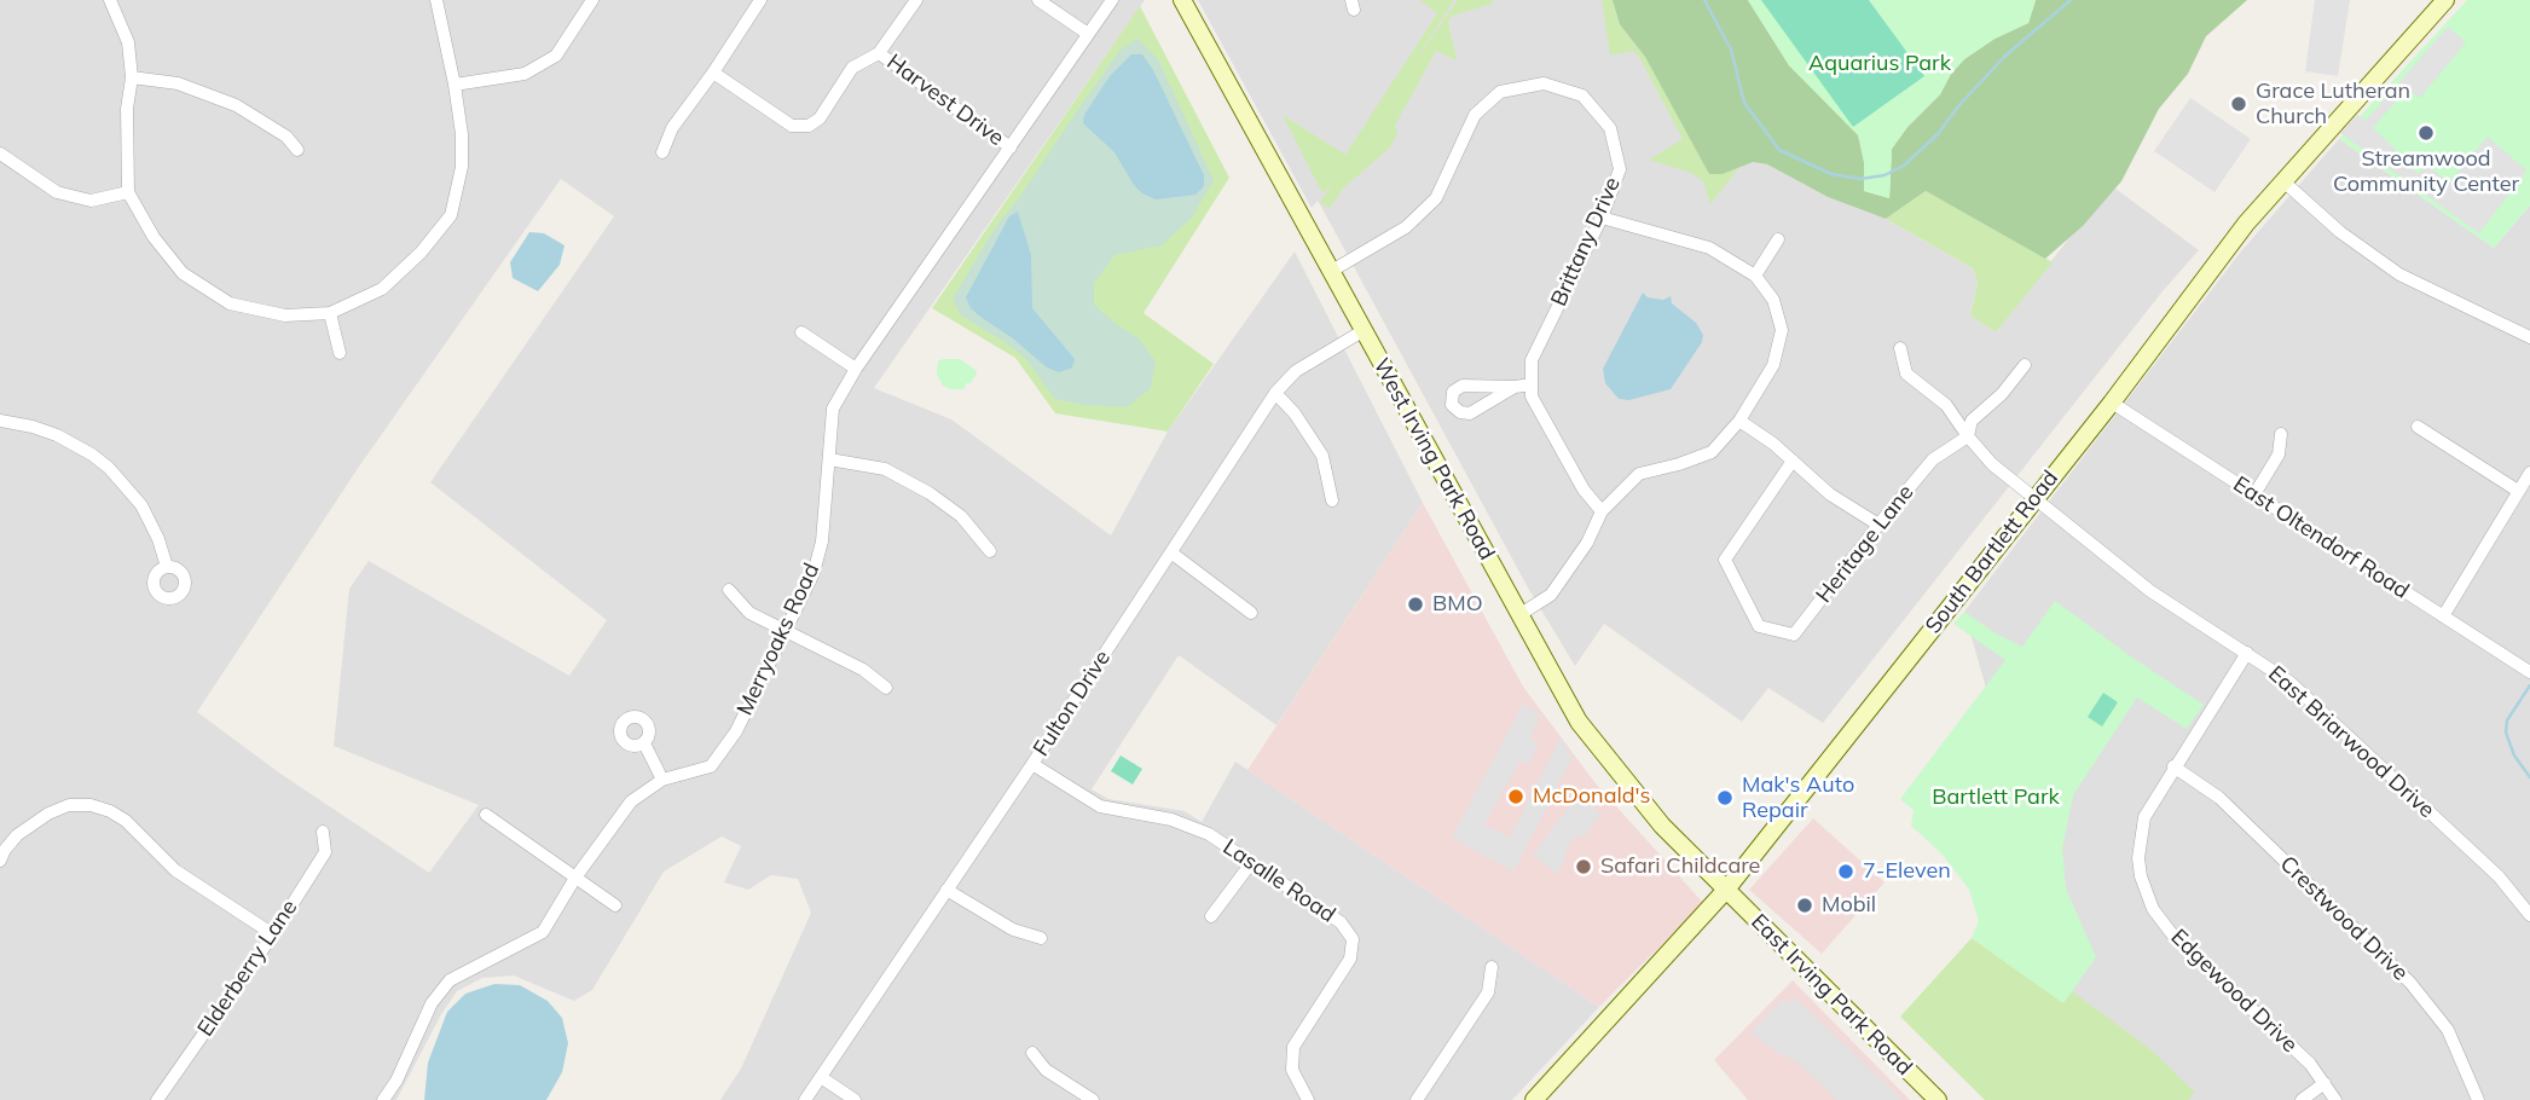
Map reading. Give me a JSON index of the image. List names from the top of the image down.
{
  "streets": {
    "main road": ["West Irving Park Road", "South Bartlett Road", "East Irving Park Road"],
    "street": [
      "Harvest Drive",
      "Brittany Drive",
      "East Oltendorf Road",
      "Heritage Lane",
      "Merryoaks Road",
      "Fulton Drive",
      "East Briarwood Drive",
      "Lasalle Road",
      "Crestwood Drive",
      "Elderberry Lane",
      "Edgewood Drive"
    ]
  },
  "crossings": [
    ["Harvest Drive", "Merryoaks Road"],
    ["Brittany Drive", "West Irving Park Road"],
    ["West Irving Park Road", "South Bartlett Road"],
    ["West Irving Park Road", "Fulton Drive"],
    ["West Irving Park Road", "East Irving Park Road"],
    ["East Oltendorf Road", "South Bartlett Road"],
    ["Heritage Lane", "East Briarwood Drive"],
    ["South Bartlett Road", "East Briarwood Drive"],
    ["South Bartlett Road", "East Irving Park Road"],
    ["Fulton Drive", "Lasalle Road"],
    ["East Briarwood Drive", "Edgewood Drive"],
    ["Crestwood Drive", "Edgewood Drive"]
  ],
  "parks": ["Aquarius Park", "Bartlett Park"],
  "places": [
    "Grace Lutheran Church",
    "Streamwood Community Center",
    "BMO",
    "McDonald's",
    "Mak's Auto Repair",
    "Safari Childcare",
    "7-Eleven",
    "Mobil"
  ]
}
